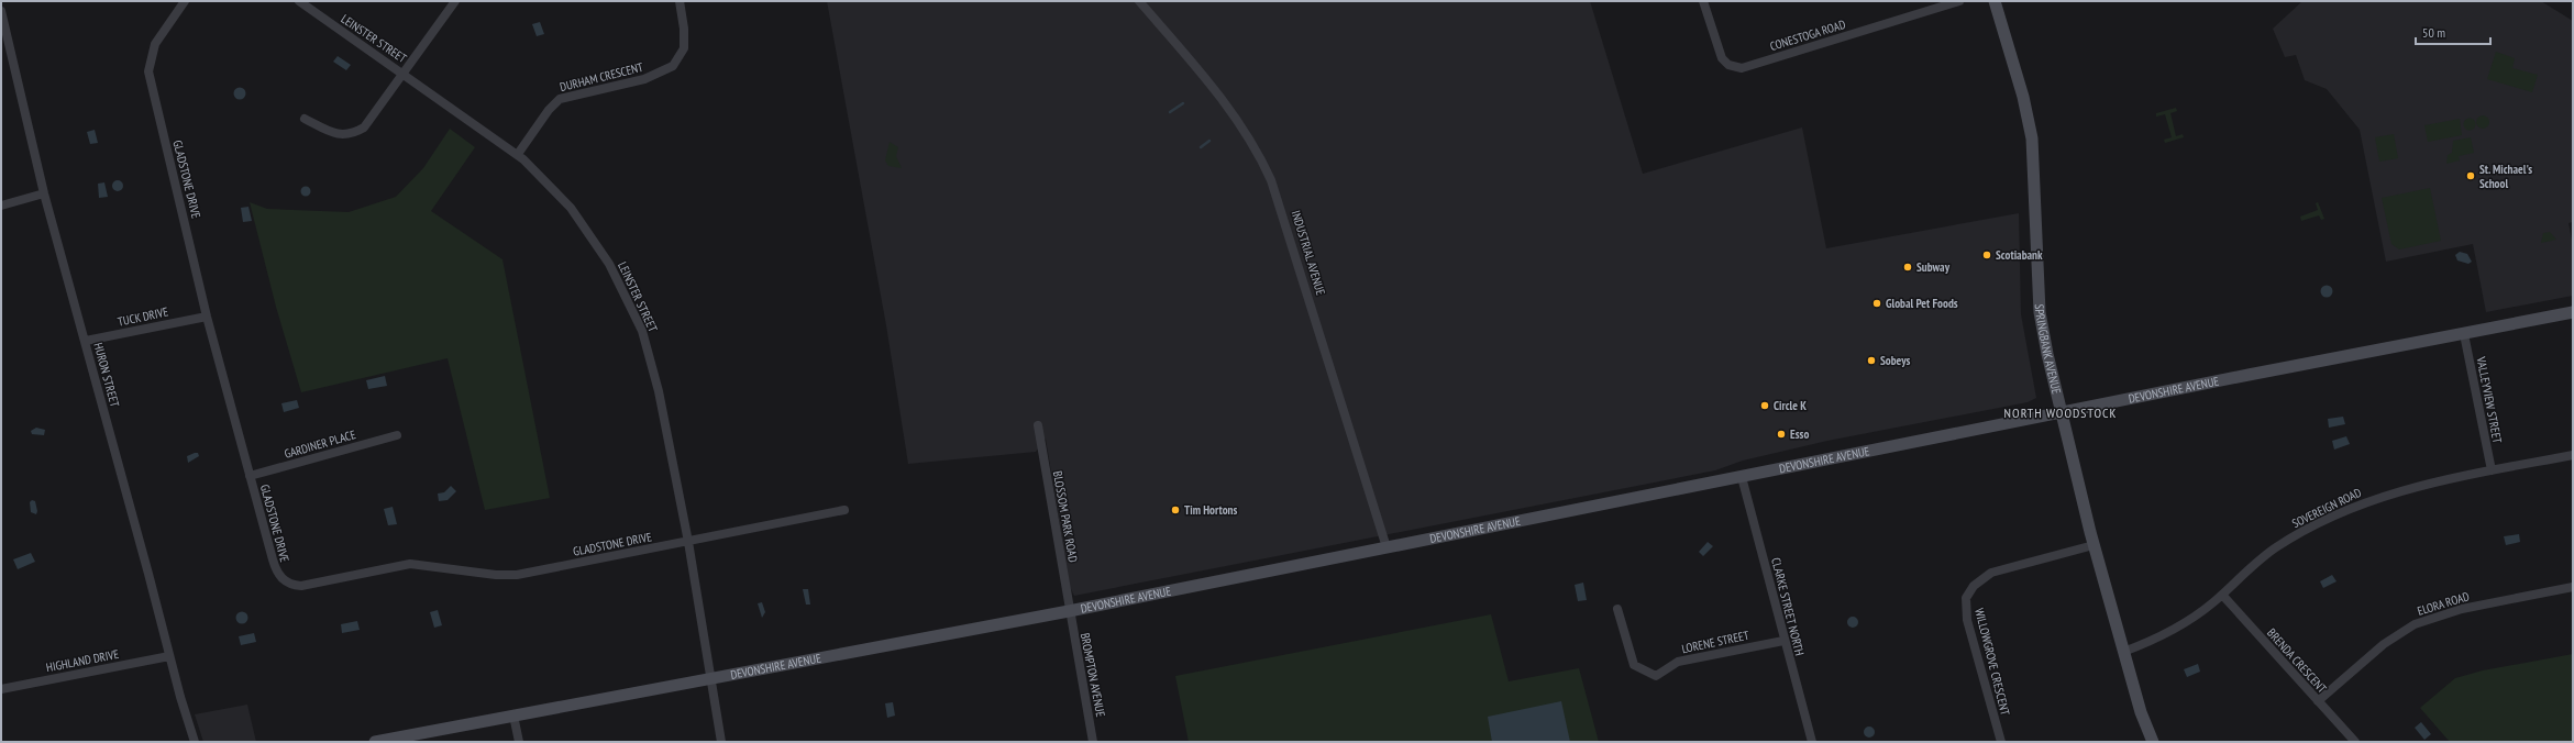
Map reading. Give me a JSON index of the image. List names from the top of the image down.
{
  "streets": {
    "main road": ["SPRINGBANK AVENUE", "DEVONSHIRE AVENUE"],
    "street": [
      "CONESTOGA ROAD",
      "LEINSTER STREET",
      "DURHAM CRESCENT",
      "GLADSTONE DRIVE",
      "INDUSTRIAL AVENUE",
      "TUCK DRIVE",
      "HURON STREET",
      "VALLEYVIEW STREET",
      "GARDINER PLACE",
      "SOVEREIGN ROAD",
      "BLOSSOM PARK ROAD",
      "ELORA ROAD",
      "CLARKE STREET NORTH",
      "LORENE STREET",
      "HIGHLAND DRIVE",
      "BRENDA CRESCENT",
      "WILLOWGROVE CRESCENT",
      "BROMPTON AVENUE"
    ]
  },
  "crossings": [
    ["LEINSTER STREET", "DURHAM CRESCENT"],
    ["LEINSTER STREET", "GLADSTONE DRIVE"],
    ["LEINSTER STREET", "DEVONSHIRE AVENUE"],
    ["GLADSTONE DRIVE", "TUCK DRIVE"],
    ["GLADSTONE DRIVE", "GARDINER PLACE"],
    ["INDUSTRIAL AVENUE", "DEVONSHIRE AVENUE"],
    ["TUCK DRIVE", "HURON STREET"],
    ["SPRINGBANK AVENUE", "DEVONSHIRE AVENUE"],
    ["SPRINGBANK AVENUE", "SOVEREIGN ROAD"],
    ["SPRINGBANK AVENUE", "WILLOWGROVE CRESCENT"],
    ["HURON STREET", "HIGHLAND DRIVE"],
    ["DEVONSHIRE AVENUE", "VALLEYVIEW STREET"],
    ["DEVONSHIRE AVENUE", "BLOSSOM PARK ROAD"],
    ["DEVONSHIRE AVENUE", "CLARKE STREET NORTH"],
    ["DEVONSHIRE AVENUE", "BROMPTON AVENUE"],
    ["VALLEYVIEW STREET", "SOVEREIGN ROAD"],
    ["SOVEREIGN ROAD", "BRENDA CRESCENT"],
    ["BLOSSOM PARK ROAD", "BROMPTON AVENUE"],
    ["ELORA ROAD", "BRENDA CRESCENT"],
    ["CLARKE STREET NORTH", "LORENE STREET"]
  ],
  "districts": ["NORTH WOODSTOCK"],
  "places": [
    "St. Michael's School",
    "Scotiabank",
    "Subway",
    "Global Pet Foods",
    "Sobeys",
    "Circle K",
    "Esso",
    "Tim Hortons"
  ],
  "scale_bar": "50 m"
}
